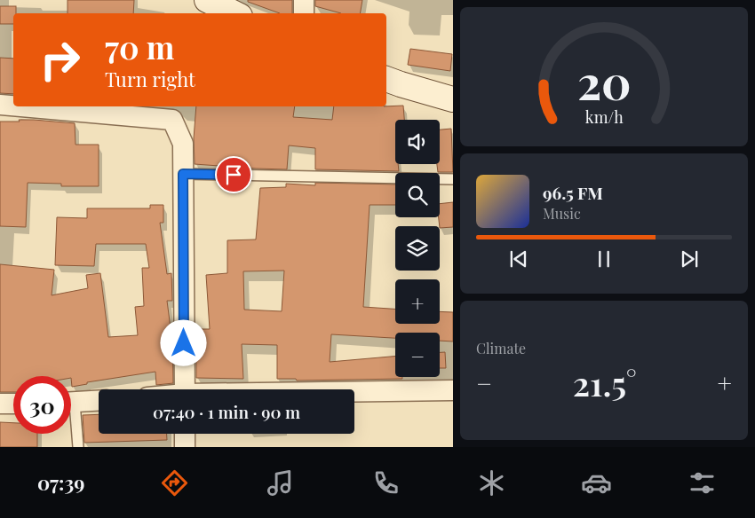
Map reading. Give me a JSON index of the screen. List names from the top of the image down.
{
  "page": {
    "turn": ["70 m", "Turn right"],
    "map_buttons": ["+", "−"],
    "song": ["96.5 FM", "Music"],
    "tile": "Climate",
    "heat": ["−", "21.5°", "+"],
    "limit": "30",
    "trip": "07:40 · 1 min · 90 m",
    "tabs": "07:39",
    "gauge": ["20", "km/h"]
  }
}
